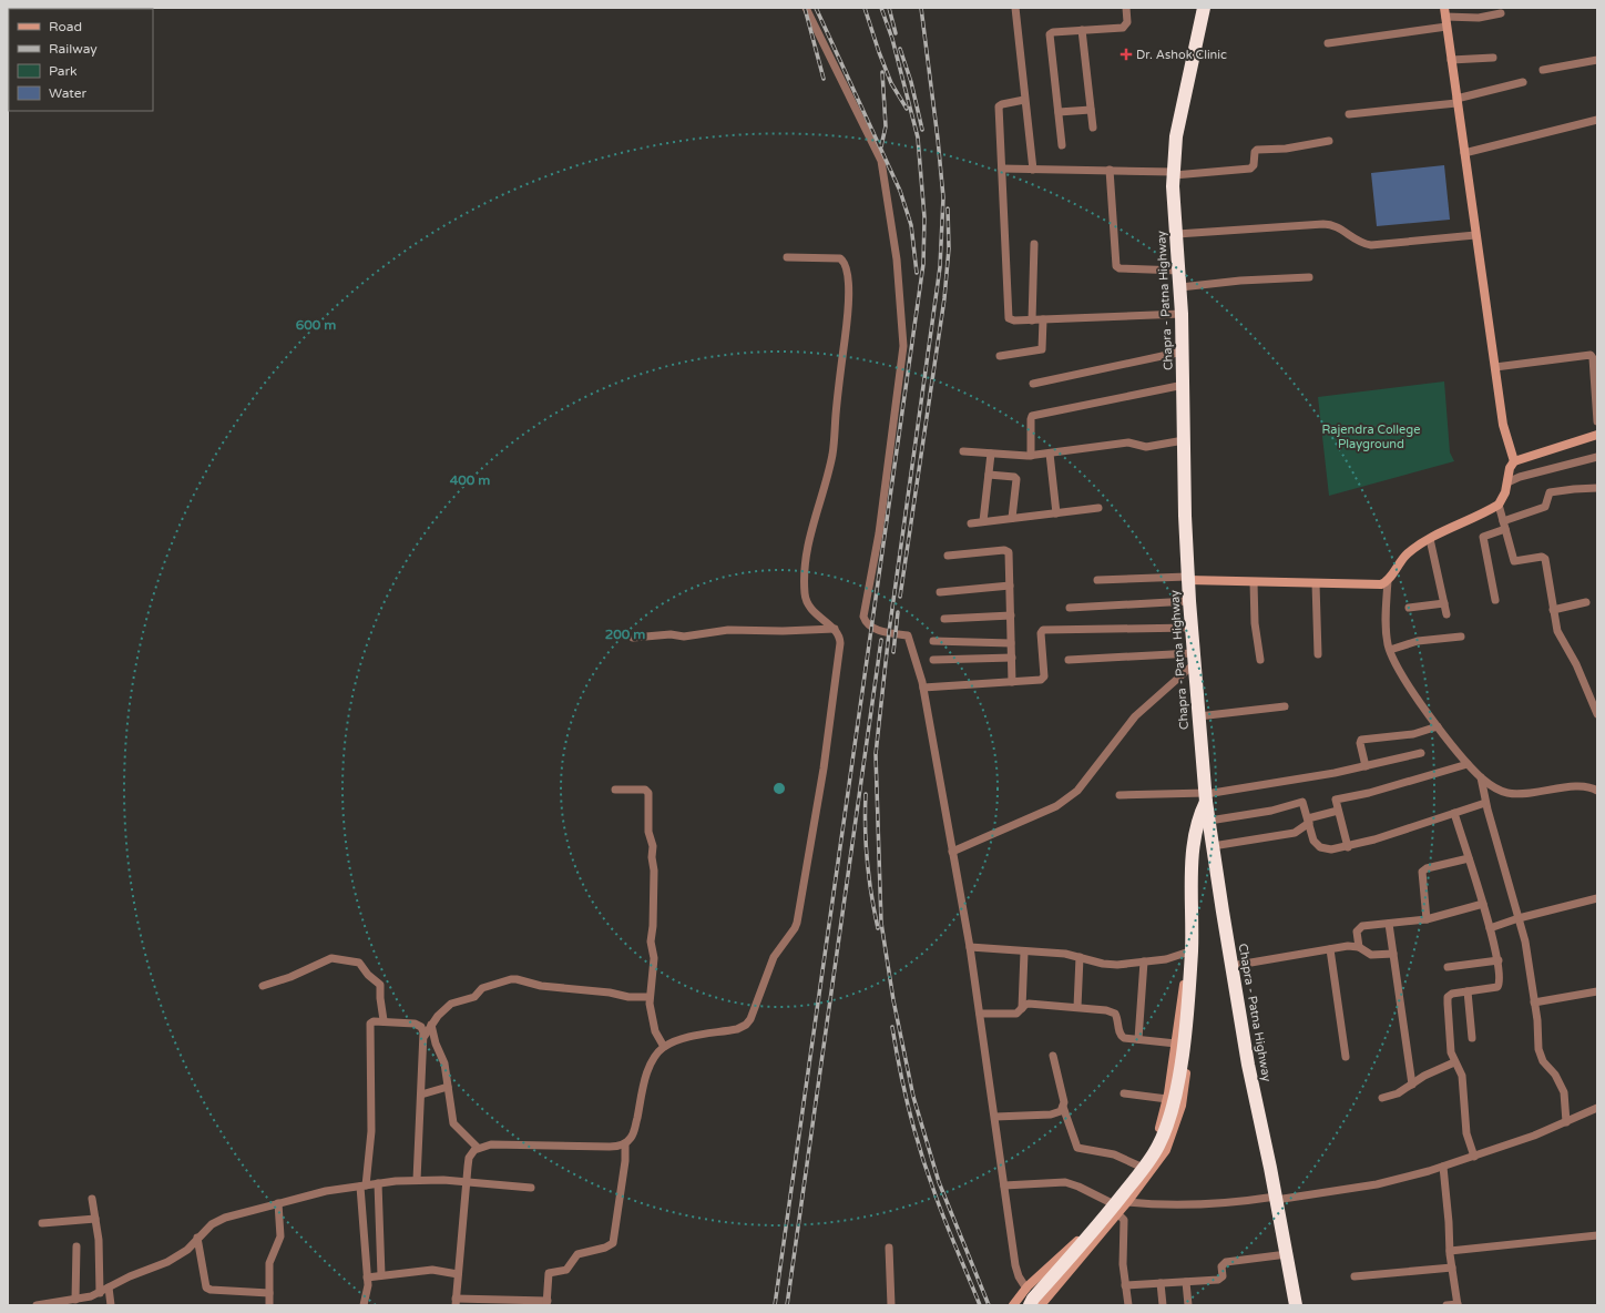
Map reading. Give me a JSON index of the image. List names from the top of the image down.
{
  "streets": {
    "highway": ["Chapra - Patna Highway"]
  },
  "parks": ["Rajendra College Playground"],
  "places": {
    "health": ["Dr. Ashok Clinic"]
  },
  "legend": [
    "Road",
    "Railway",
    "Park",
    "Water"
  ],
  "rings": ["600 m", "400 m", "200 m"]
}
